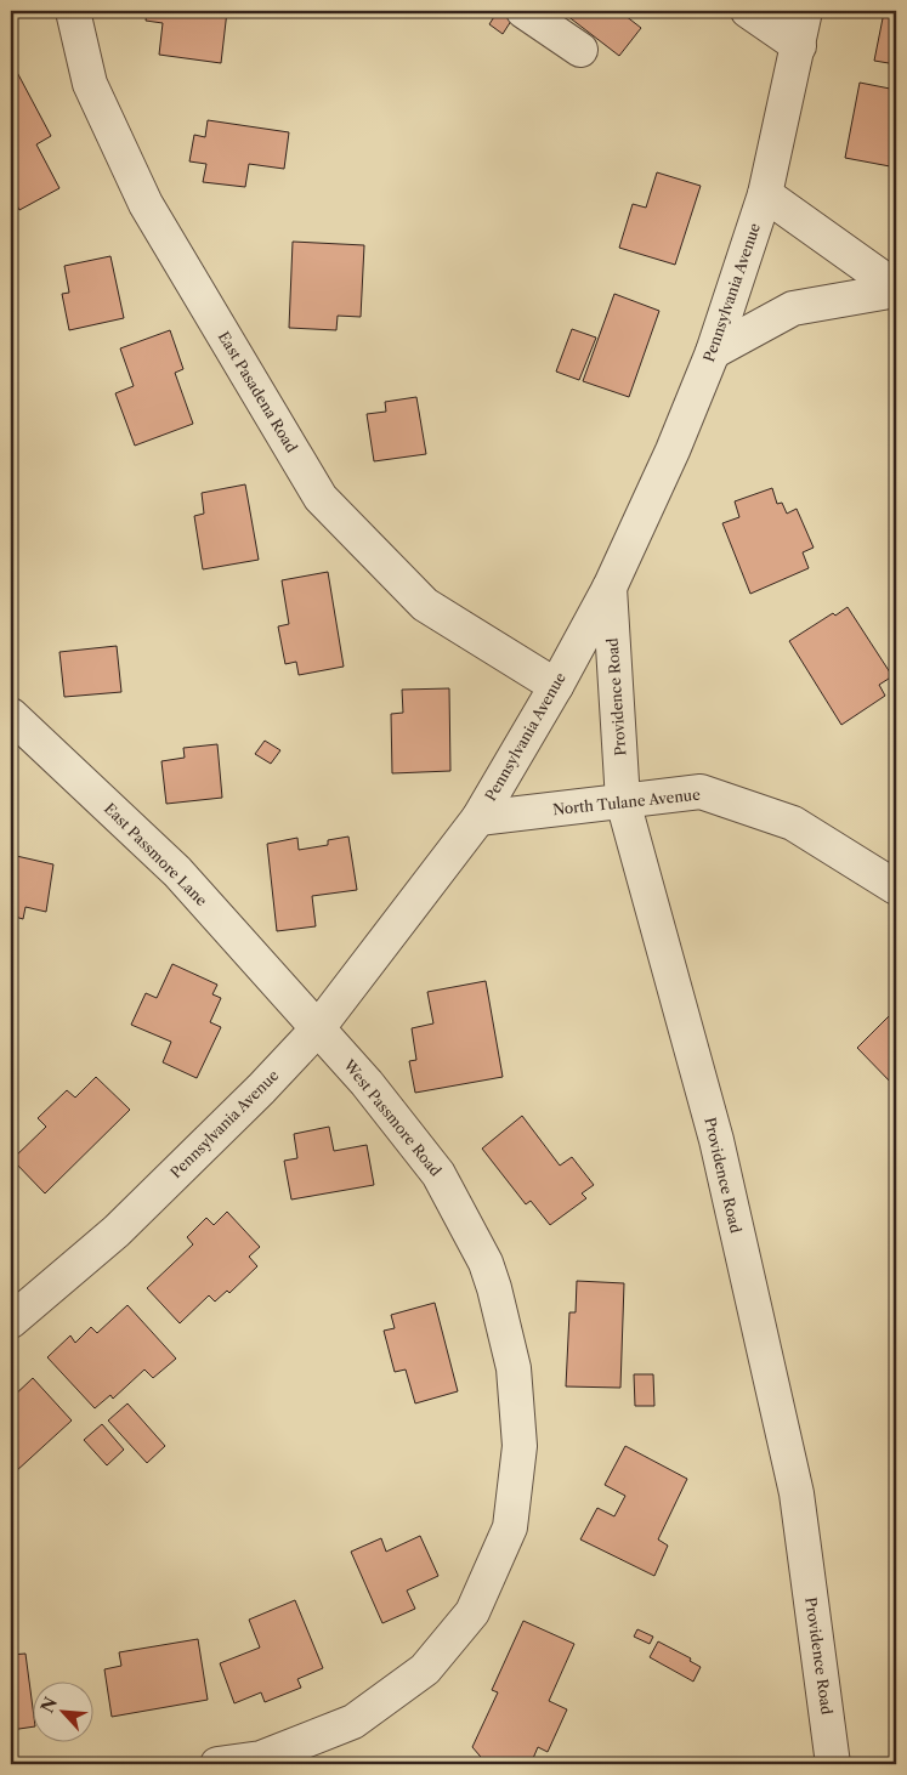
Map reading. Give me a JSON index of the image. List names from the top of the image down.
{
  "streets": {
    "street": [
      "Pennsylvania Avenue",
      "East Pasadena Road",
      "Providence Road",
      "North Tulane Avenue",
      "East Passmore Lane",
      "West Passmore Road"
    ]
  },
  "crossings": [
    ["Pennsylvania Avenue", "East Pasadena Road"],
    ["Pennsylvania Avenue", "Providence Road"],
    ["Pennsylvania Avenue", "North Tulane Avenue"],
    ["Pennsylvania Avenue", "East Passmore Lane"],
    ["Pennsylvania Avenue", "West Passmore Road"],
    ["Providence Road", "North Tulane Avenue"],
    ["East Passmore Lane", "West Passmore Road"]
  ],
  "north": "top left"
}
